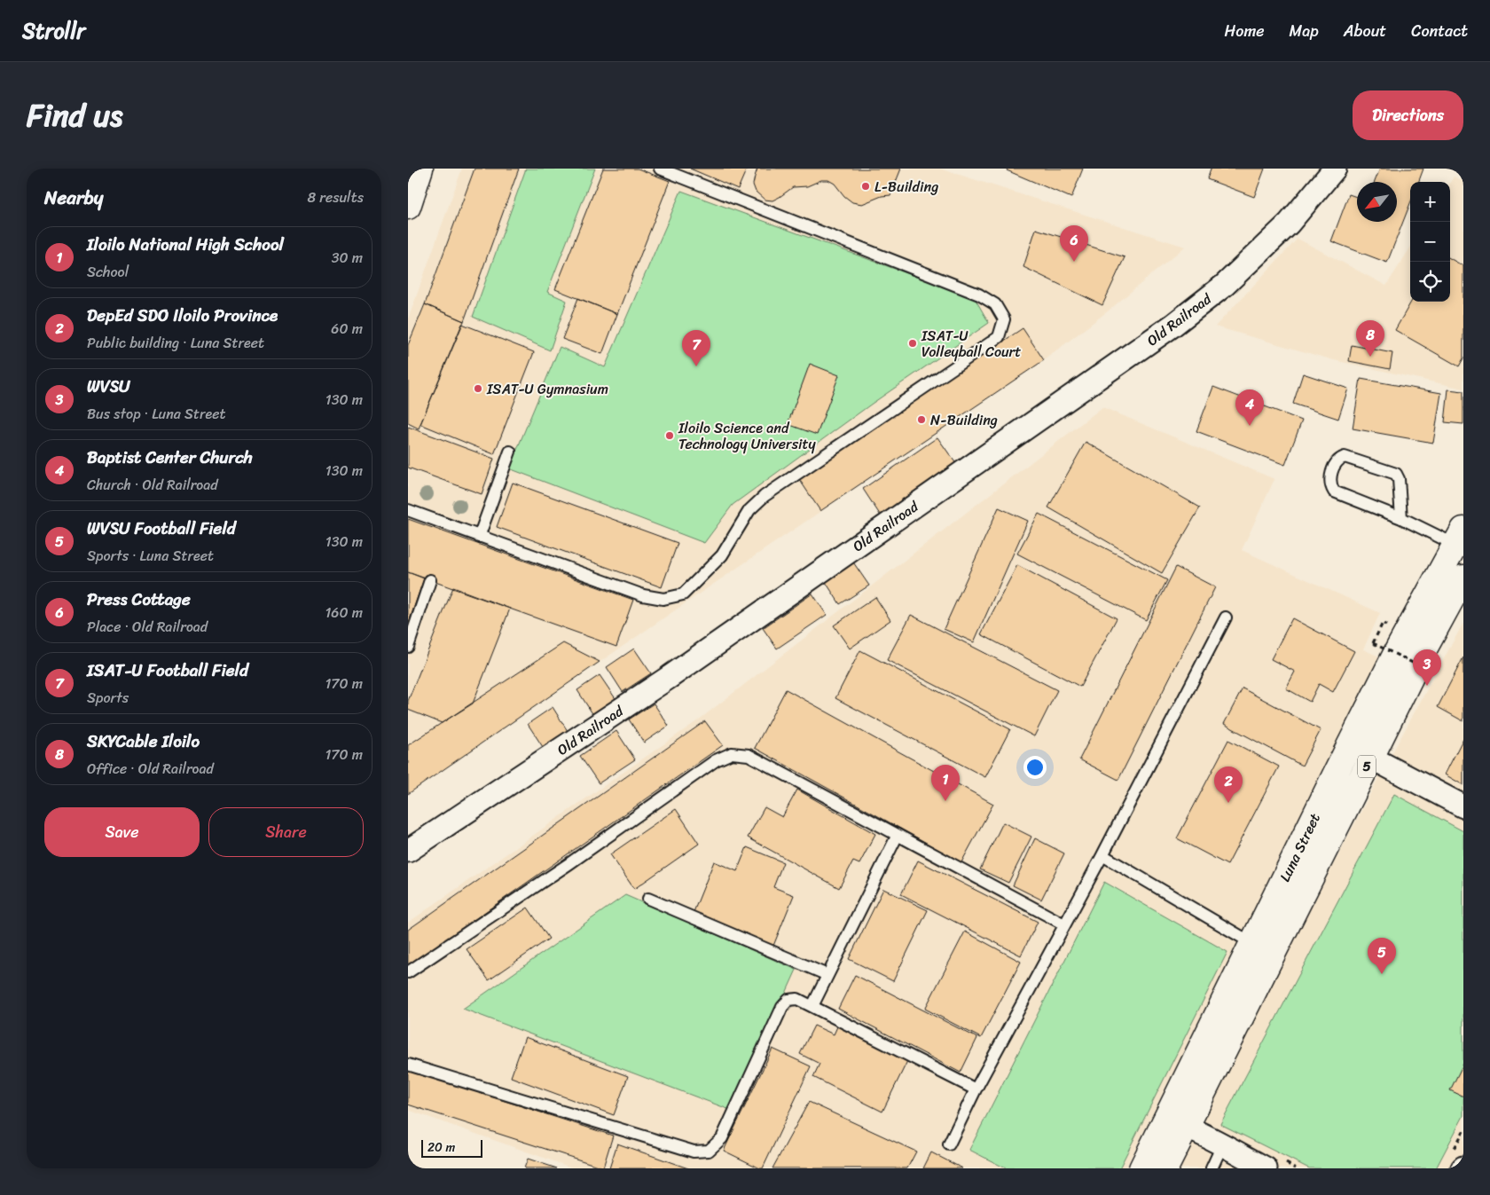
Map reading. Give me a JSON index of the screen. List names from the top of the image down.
{
  "streets": {
    "main road": ["5", "Luna Street"],
    "street": ["Old Railroad"]
  },
  "places": [
    "L-Building",
    "ISAT-U Volleyball Court",
    "ISAT-U Gymnasium",
    "N-Building",
    "Iloilo Science and Technology University"
  ],
  "scale_bar": "20 m",
  "north": "bottom left",
  "page": {
    "header": "Strollr",
    "nav": [
      "Home",
      "Map",
      "About",
      "Contact"
    ],
    "title": "Find us",
    "buttons": [
      "Directions",
      ["Save", "Share"]
    ],
    "heading": ["Nearby", "8 results"],
    "map_buttons": ["+", "−"],
    "pins": [
      "6",
      "8",
      "7",
      "4",
      "3",
      "1",
      "2",
      "5"
    ],
    "list": [
      {
        "mark": "1",
        "name": "Iloilo National High School",
        "note": "School",
        "value": "30 m"
      },
      {
        "mark": "2",
        "name": "DepEd SDO Iloilo Province",
        "note": "Public building · Luna Street",
        "value": "60 m"
      },
      {
        "mark": "3",
        "name": "WVSU",
        "note": "Bus stop · Luna Street",
        "value": "130 m"
      },
      {
        "mark": "4",
        "name": "Baptist Center Church",
        "note": "Church · Old Railroad",
        "value": "130 m"
      },
      {
        "mark": "5",
        "name": "WVSU Football Field",
        "note": "Sports · Luna Street",
        "value": "130 m"
      },
      {
        "mark": "6",
        "name": "Press Cottage",
        "note": "Place · Old Railroad",
        "value": "160 m"
      },
      {
        "mark": "7",
        "name": "ISAT-U Football Field",
        "note": "Sports",
        "value": "170 m"
      },
      {
        "mark": "8",
        "name": "SKYCable Iloilo",
        "note": "Office · Old Railroad",
        "value": "170 m"
      }
    ],
    "scale": "20 m"
  }
}
